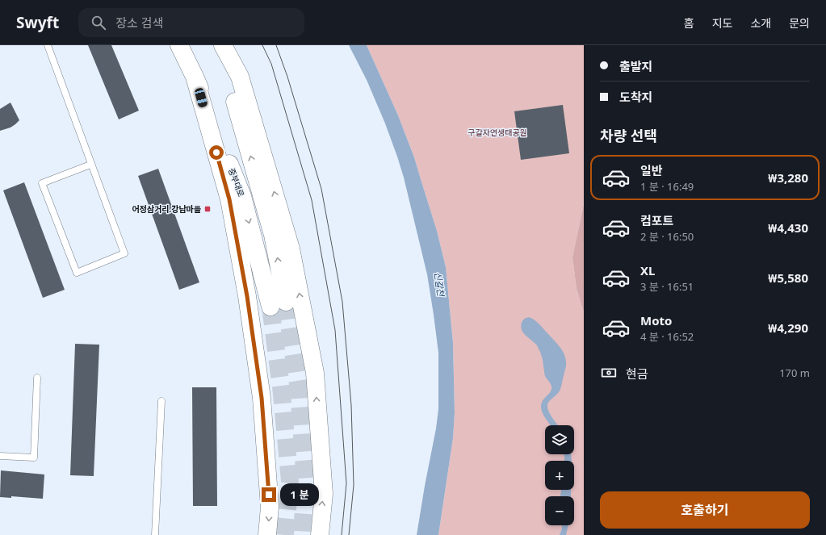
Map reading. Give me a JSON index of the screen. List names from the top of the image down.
{
  "streets": {
    "main road": ["중부대로"]
  },
  "water": ["신갈천"],
  "parks": ["구갈자연생태공원"],
  "places": {
    "transit": ["어정삼거리.강남마을"]
  },
  "page": {
    "header": "Swyft",
    "search": "장소 검색",
    "nav": [
      "홈",
      "지도",
      "소개",
      "문의"
    ],
    "banner": ["출발지", "도착지"],
    "heading": "차량 선택",
    "list": [
      {
        "name": "일반",
        "note": "1 분 · 16:49",
        "value": "₩3,280"
      },
      {
        "name": "컴포트",
        "note": "2 분 · 16:50",
        "value": "₩4,430"
      },
      {
        "name": "XL",
        "note": "3 분 · 16:51",
        "value": "₩5,580"
      },
      {
        "name": "Moto",
        "note": "4 분 · 16:52",
        "value": "₩4,290"
      }
    ],
    "pay": ["현금", "170 m"],
    "map_buttons": ["+", "−"],
    "bubble": "1 분",
    "buttons": "호출하기"
  }
}
